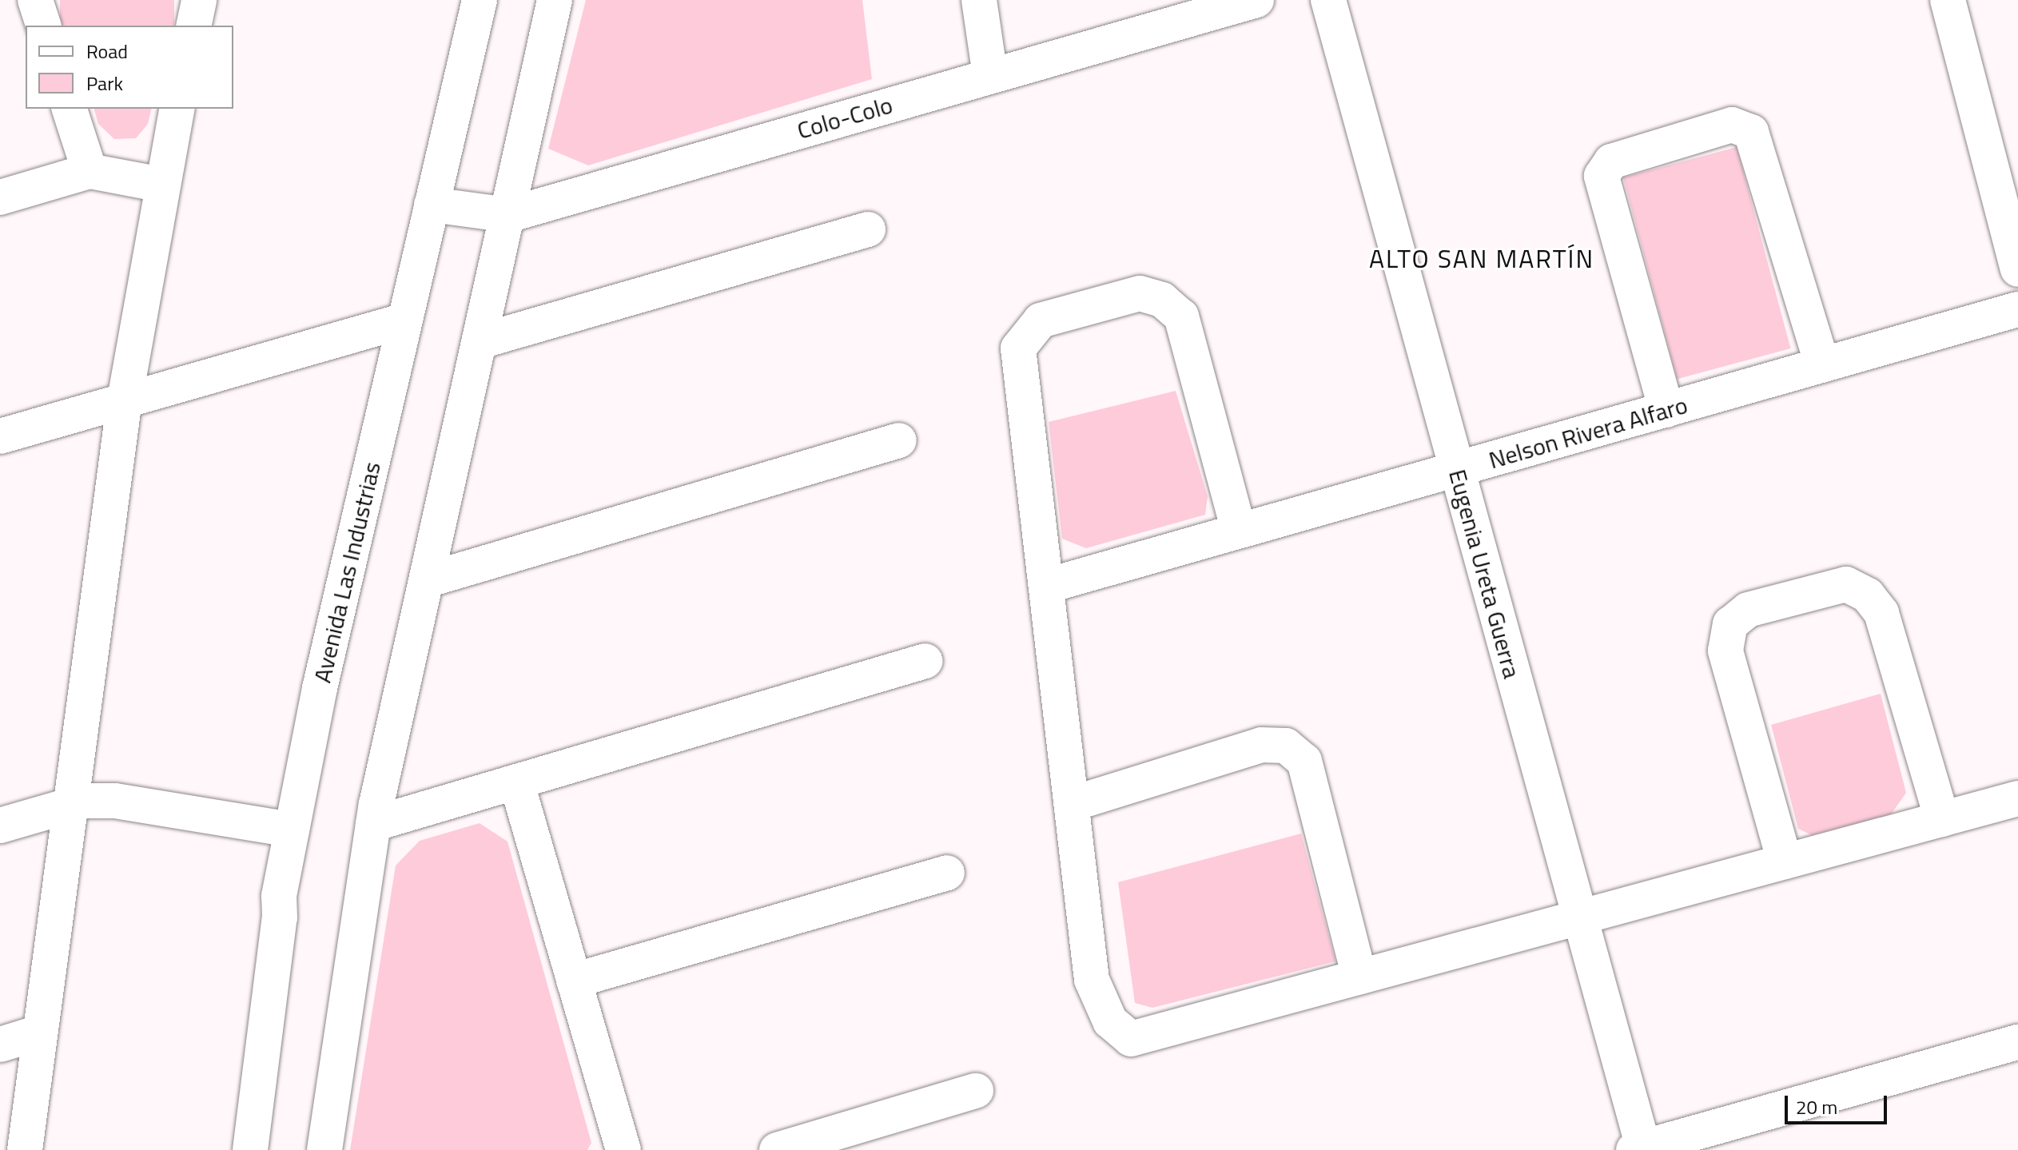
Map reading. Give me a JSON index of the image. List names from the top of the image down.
{
  "streets": {
    "street": [
      "Colo-Colo",
      "Nelson Rivera Alfaro",
      "Avenida Las Industrias",
      "Eugenia Ureta Guerra"
    ]
  },
  "crossings": [
    ["Colo-Colo", "Avenida Las Industrias"],
    ["Nelson Rivera Alfaro", "Eugenia Ureta Guerra"]
  ],
  "districts": ["ALTO SAN MARTÍN"],
  "legend": ["Road", "Park"],
  "scale_bar": "20 m"
}
